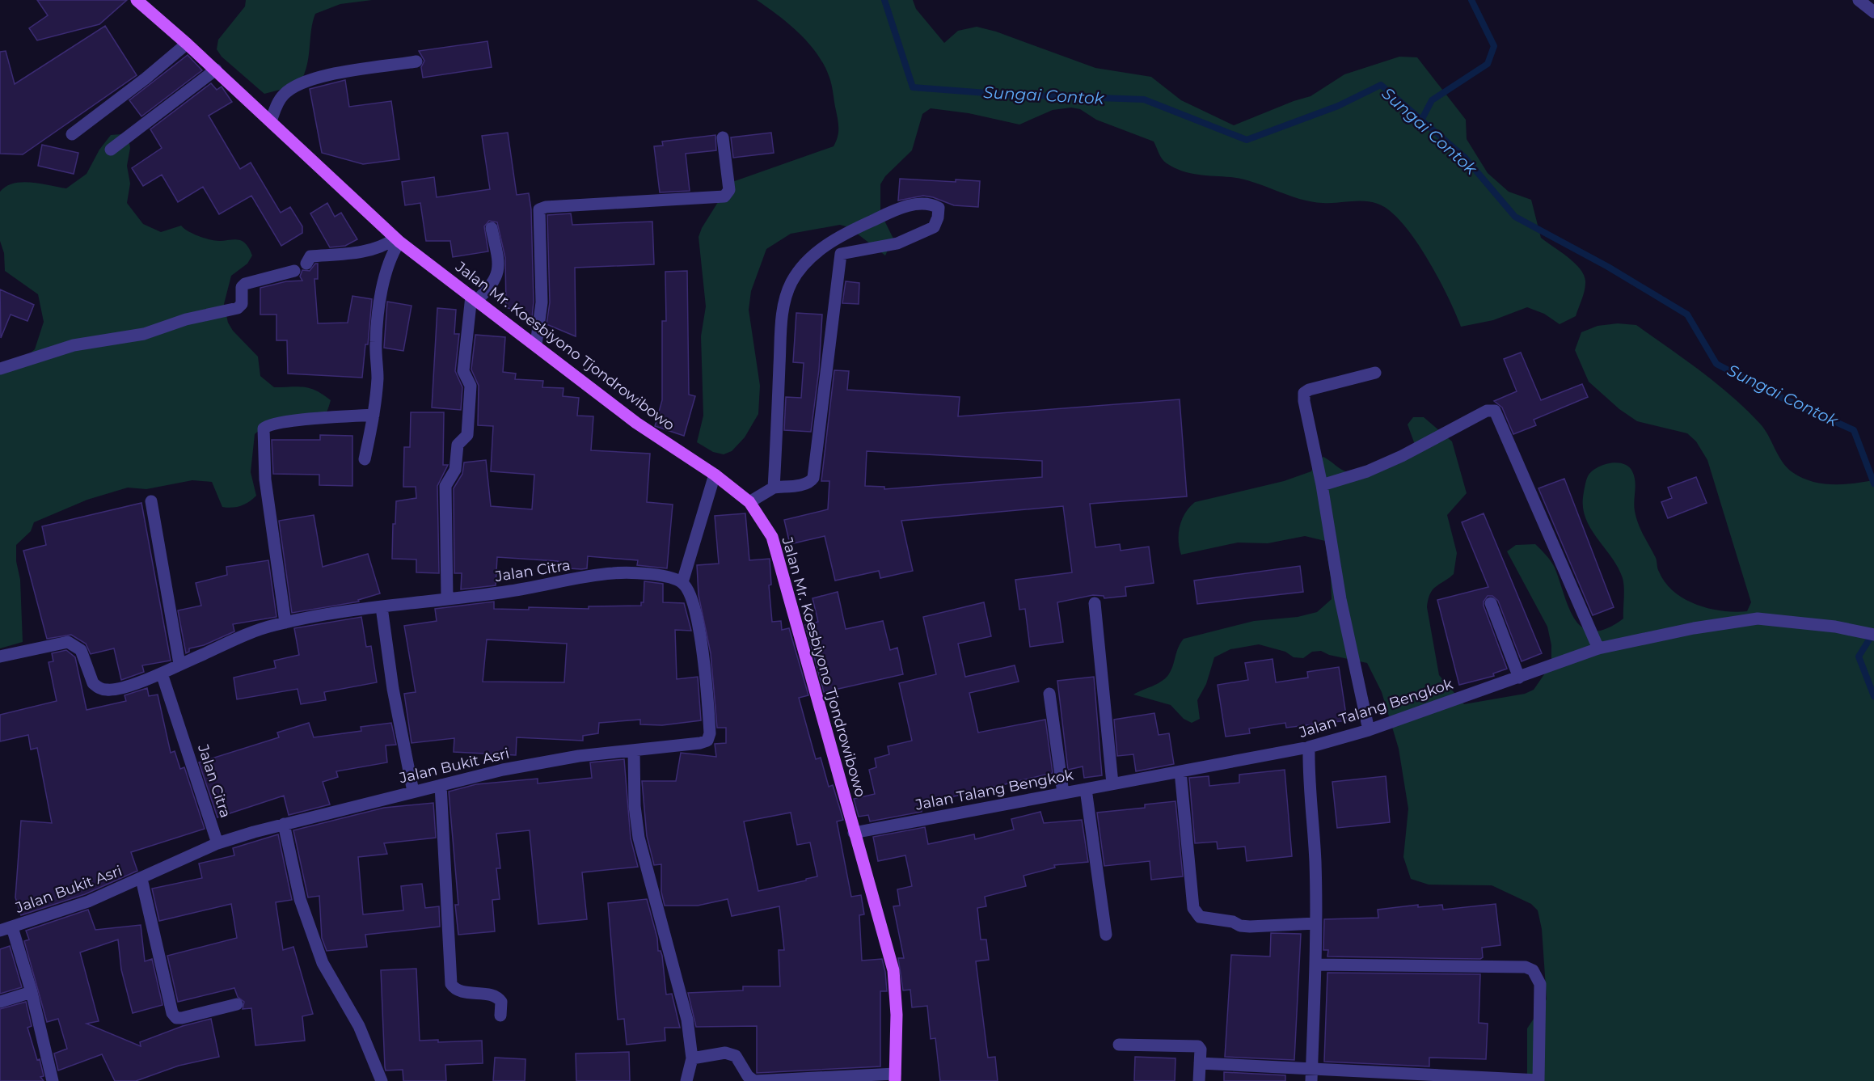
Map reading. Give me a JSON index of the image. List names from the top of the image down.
{
  "streets": {
    "main road": ["Jalan Mr. Koesbiyono Tjondrowibowo"],
    "street": ["Jalan Citra", "Jalan Talang Bengkok", "Jalan Bukit Asri"]
  },
  "crossings": [
    ["Jalan Mr. Koesbiyono Tjondrowibowo", "Jalan Talang Bengkok"],
    ["Jalan Citra", "Jalan Bukit Asri"]
  ],
  "water": ["Sungai Contok"]
}
